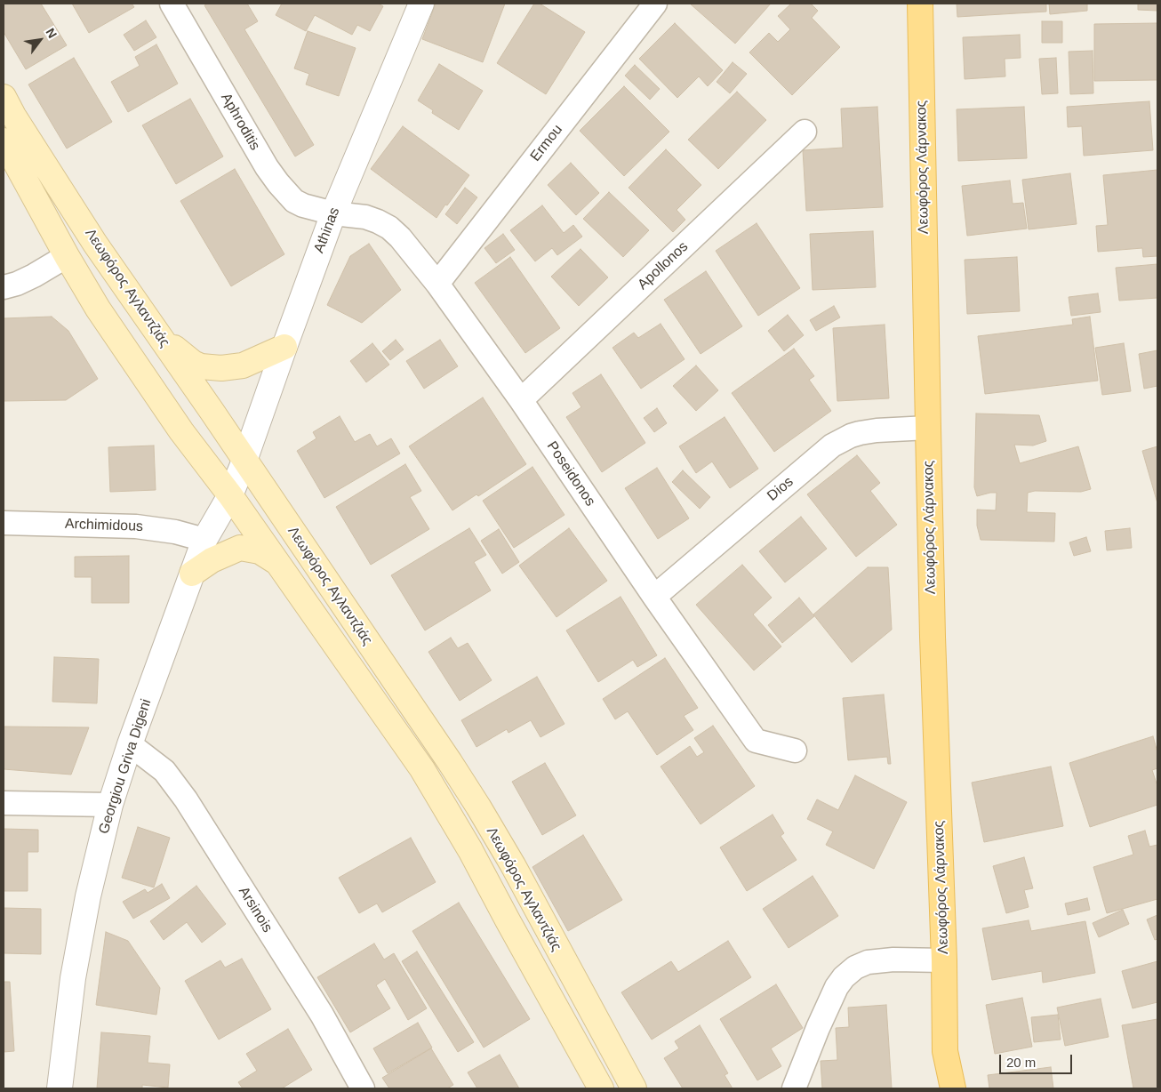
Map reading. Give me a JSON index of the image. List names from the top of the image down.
{
  "streets": {
    "main road": ["Λεωφόρος Λάρνακος", "Λεωφόρος Αγλαντζιάς"],
    "street": [
      "Aphroditis",
      "Ermou",
      "Athinas",
      "Apollonos",
      "Poseidonos",
      "Dios",
      "Archimidous",
      "Georgiou Griva Digeni",
      "Arsinois"
    ]
  },
  "crossings": [
    ["Aphroditis", "Athinas"],
    ["Aphroditis", "Poseidonos"],
    ["Ermou", "Poseidonos"],
    ["Λεωφόρος Λάρνακος", "Dios"],
    ["Athinas", "Λεωφόρος Αγλαντζιάς"],
    ["Athinas", "Poseidonos"],
    ["Athinas", "Georgiou Griva Digeni"],
    ["Apollonos", "Poseidonos"],
    ["Λεωφόρος Αγλαντζιάς", "Georgiou Griva Digeni"],
    ["Poseidonos", "Dios"],
    ["Archimidous", "Georgiou Griva Digeni"],
    ["Georgiou Griva Digeni", "Arsinois"]
  ],
  "scale_bar": "20 m",
  "north": "top right"
}
